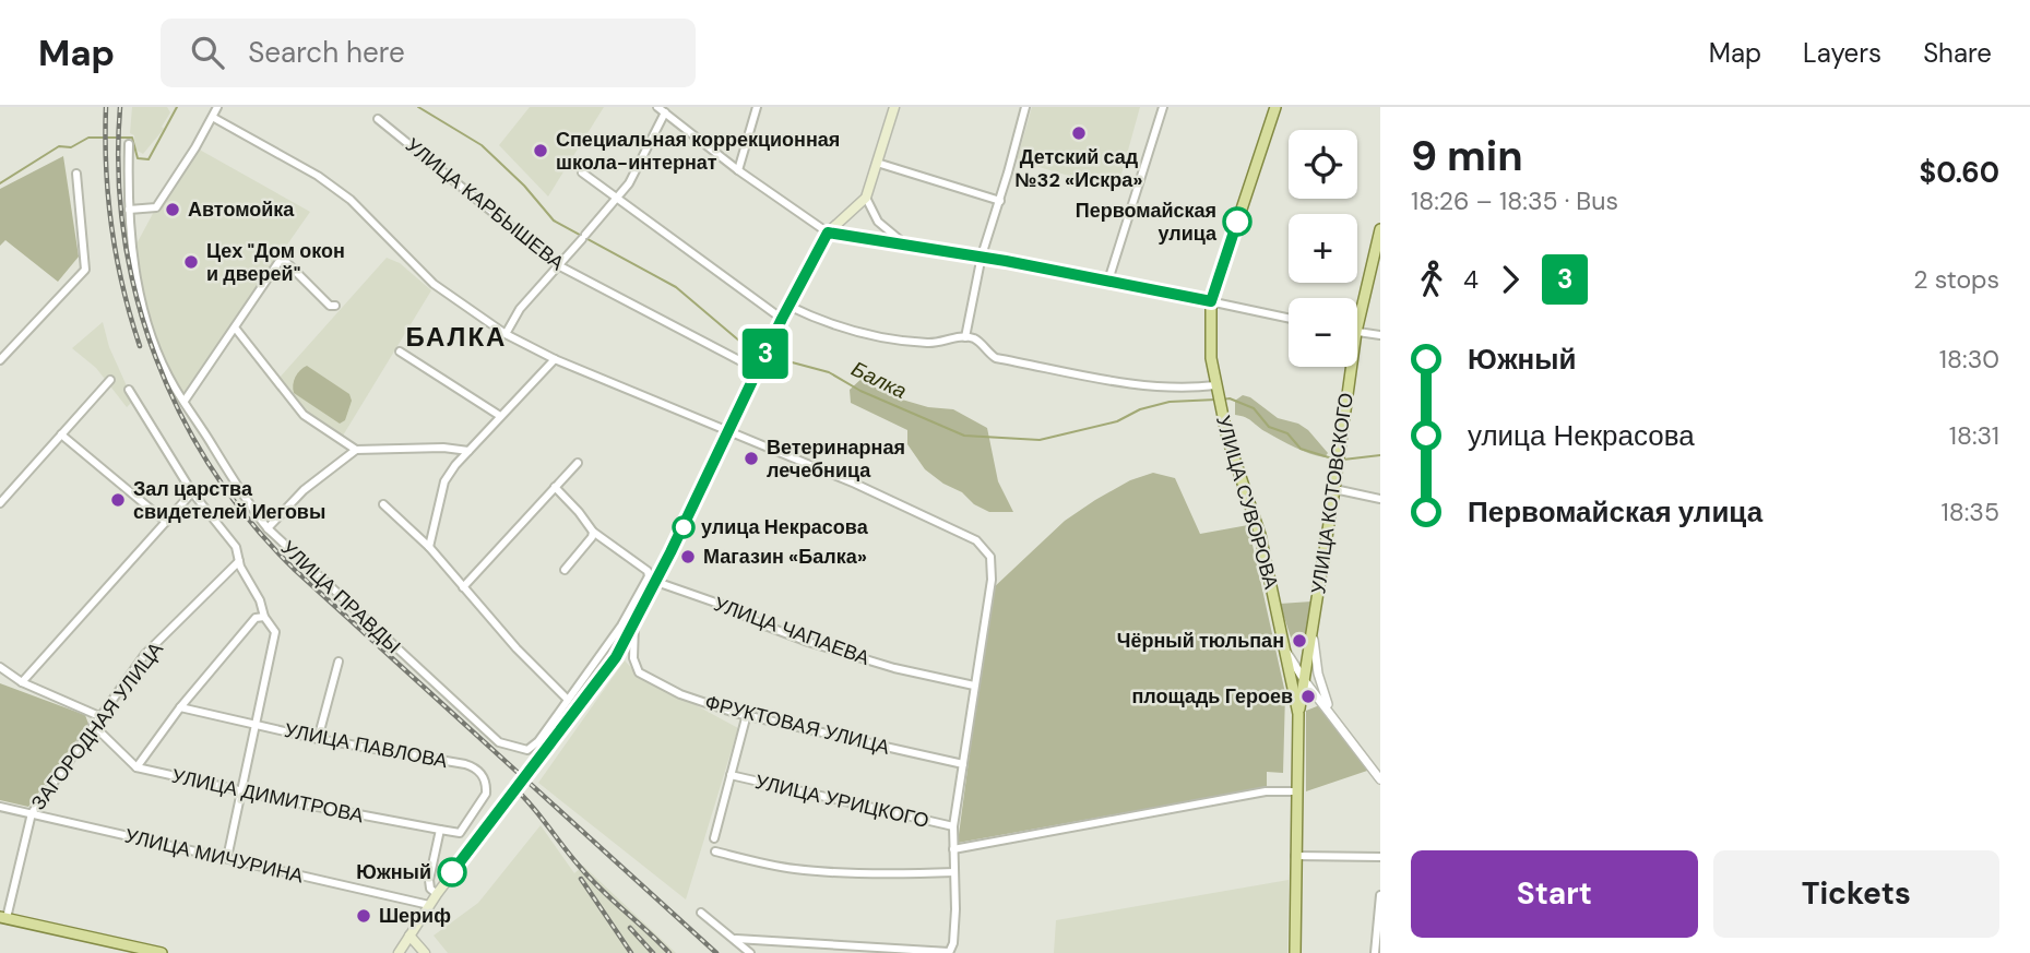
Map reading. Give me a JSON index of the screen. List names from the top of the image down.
{
  "streets": {
    "main road": ["УЛИЦА КОТОВСКОГО", "УЛИЦА СУВОРОВА"],
    "street": [
      "УЛИЦА КАРБЫШЕВА",
      "УЛИЦА ПРАВДЫ",
      "УЛИЦА ЧАПАЕВА",
      "ФРУКТОВАЯ УЛИЦА",
      "ЗАГОРОДНАЯ УЛИЦА",
      "УЛИЦА ПАВЛОВА",
      "УЛИЦА ДИМИТРОВА",
      "УЛИЦА УРИЦКОГО",
      "УЛИЦА МИЧУРИНА"
    ]
  },
  "crossings": [
    ["УЛИЦА КОТОВСКОГО", "УЛИЦА СУВОРОВА"],
    ["ЗАГОРОДНАЯ УЛИЦА", "УЛИЦА МИЧУРИНА"],
    ["УЛИЦА ПАВЛОВА", "УЛИЦА ДИМИТРОВА"]
  ],
  "districts": ["БАЛКА"],
  "water": ["Балка"],
  "places": [
    "Детский сад №32 «Искра»",
    "Специальная коррекционная школа-интернат",
    "Автомойка",
    "Первомайская улица",
    "Цех \"Дом окон и дверей\"",
    "Ветеринарная лечебница",
    "Зал царства свидетелей Иеговы",
    "улица Некрасова",
    "Магазин «Балка»",
    "Чёрный тюльпан",
    "площадь Героев",
    "Южный",
    "Шериф"
  ],
  "lines": ["bus line 3"],
  "page": {
    "header": "Map",
    "search": "Search here",
    "nav": ["Map", "Layers", "Share"],
    "on_map": "3",
    "heading": ["9 min", "18:26 – 18:35 · Bus", "$0.60"],
    "map_buttons": ["+", "−"],
    "legs": ["4", "3", "2 stops"],
    "list": [
      {
        "name": "Южный",
        "value": "18:30"
      },
      {
        "name": "улица Некрасова",
        "value": "18:31"
      },
      {
        "name": "Первомайская улица",
        "value": "18:35"
      }
    ],
    "buttons": ["Start", "Tickets"]
  }
}
